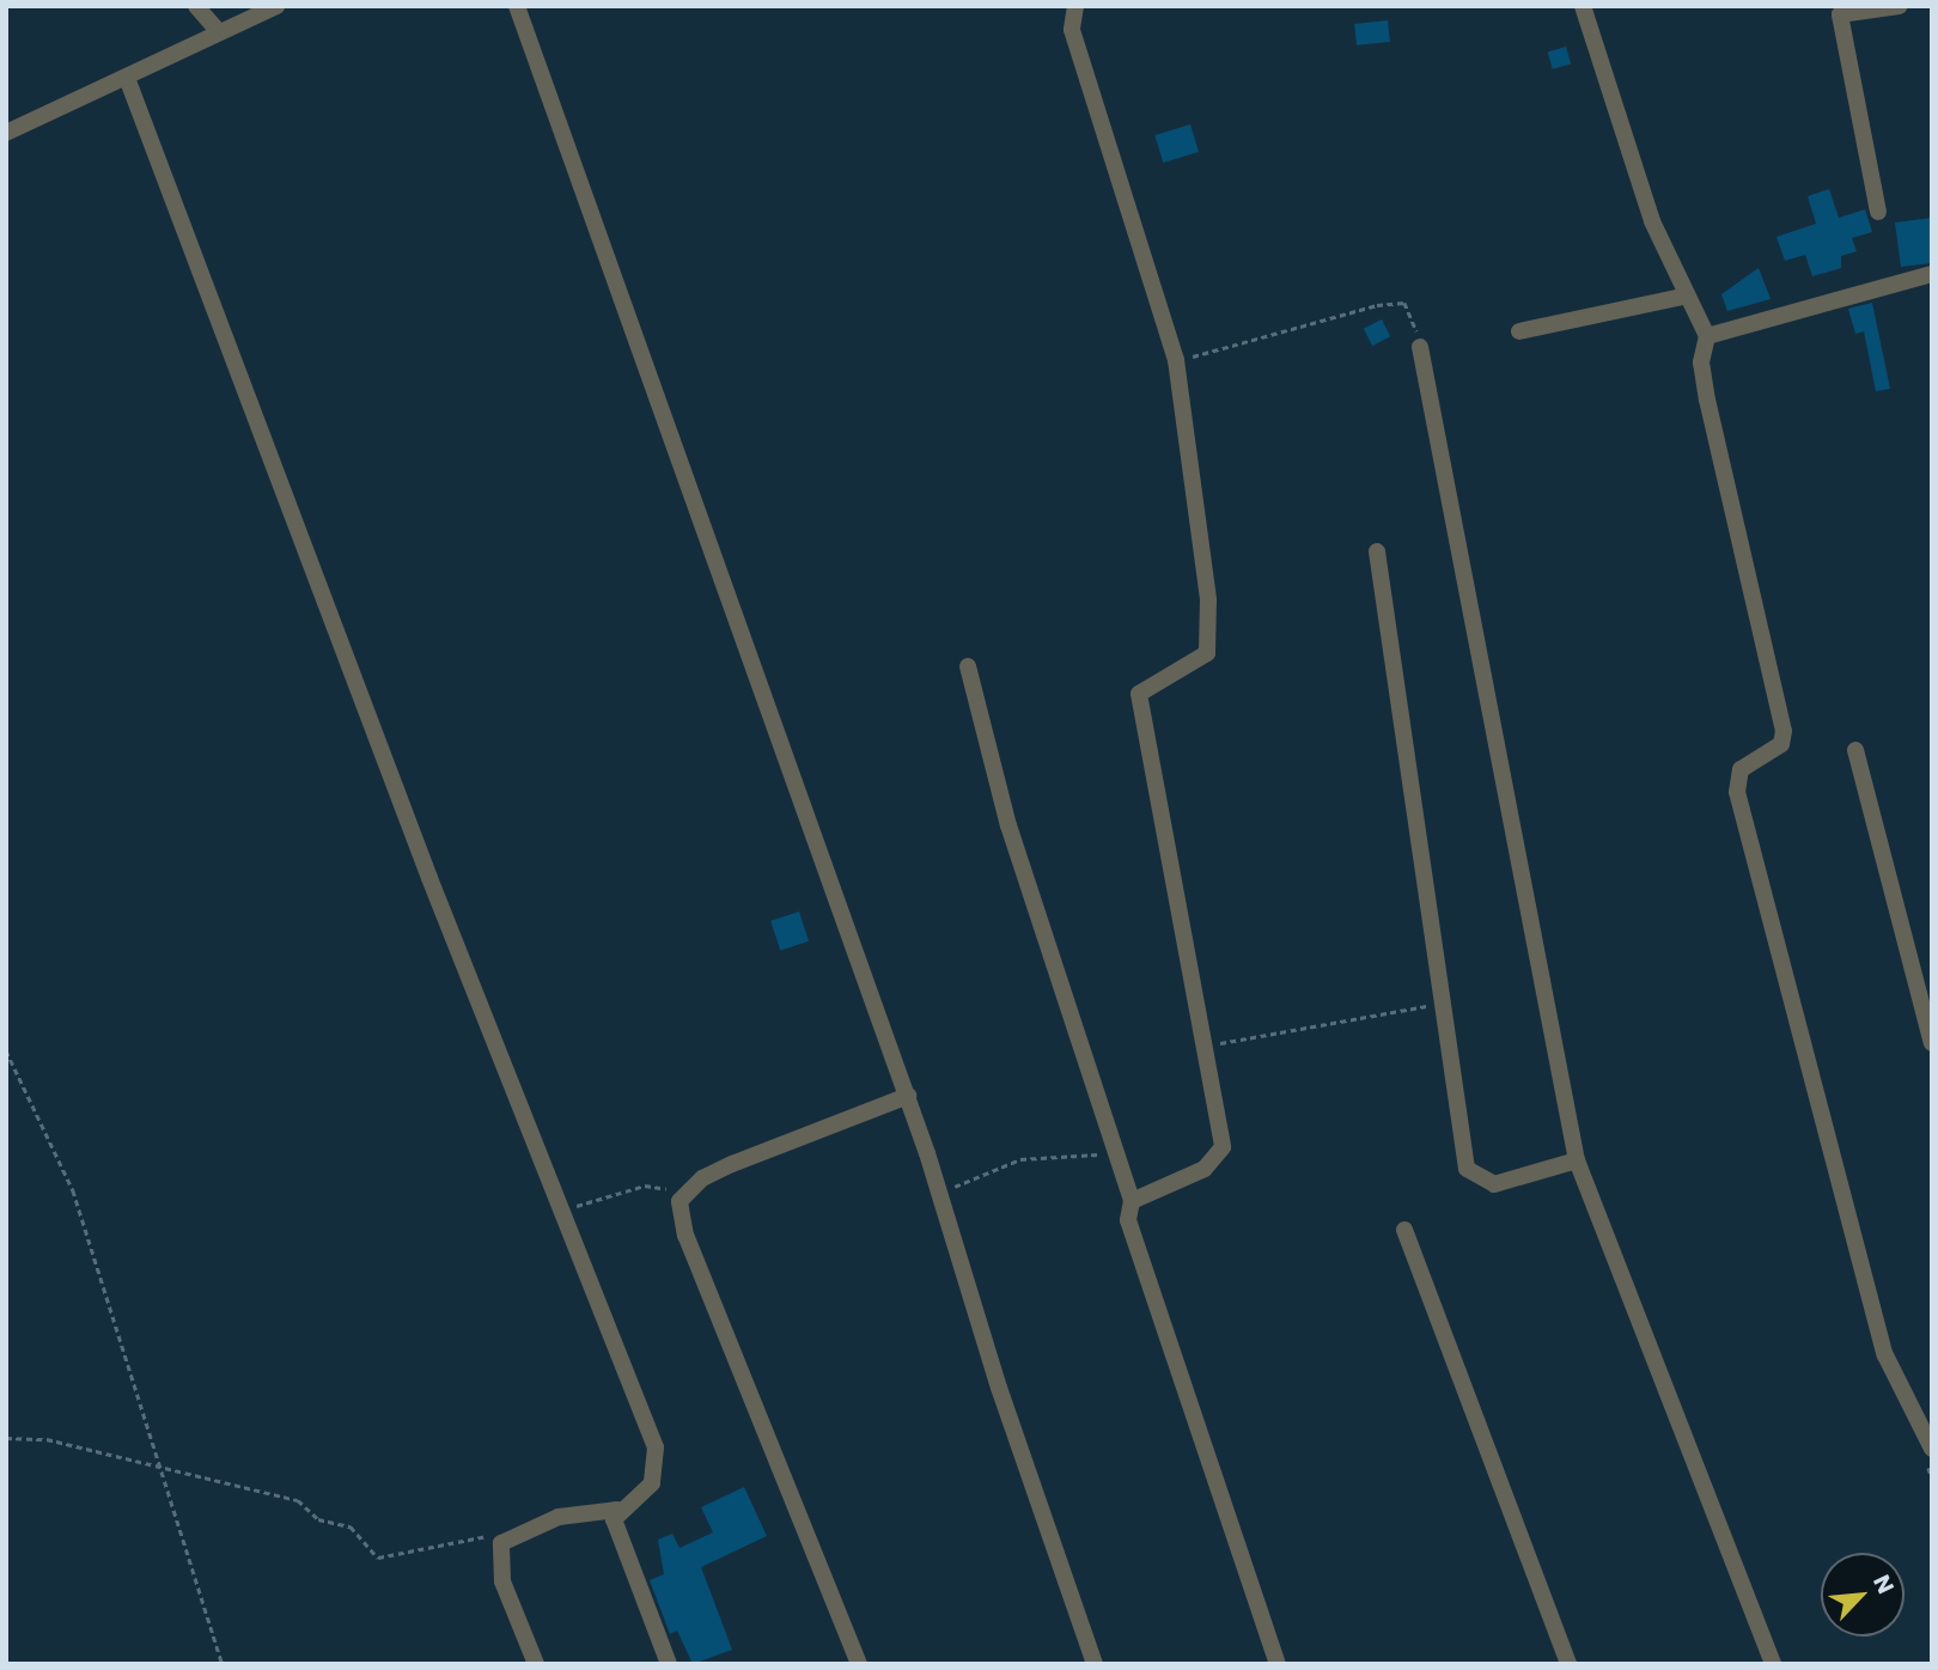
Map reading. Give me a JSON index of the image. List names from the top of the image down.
{
  "north": "top right"
}
